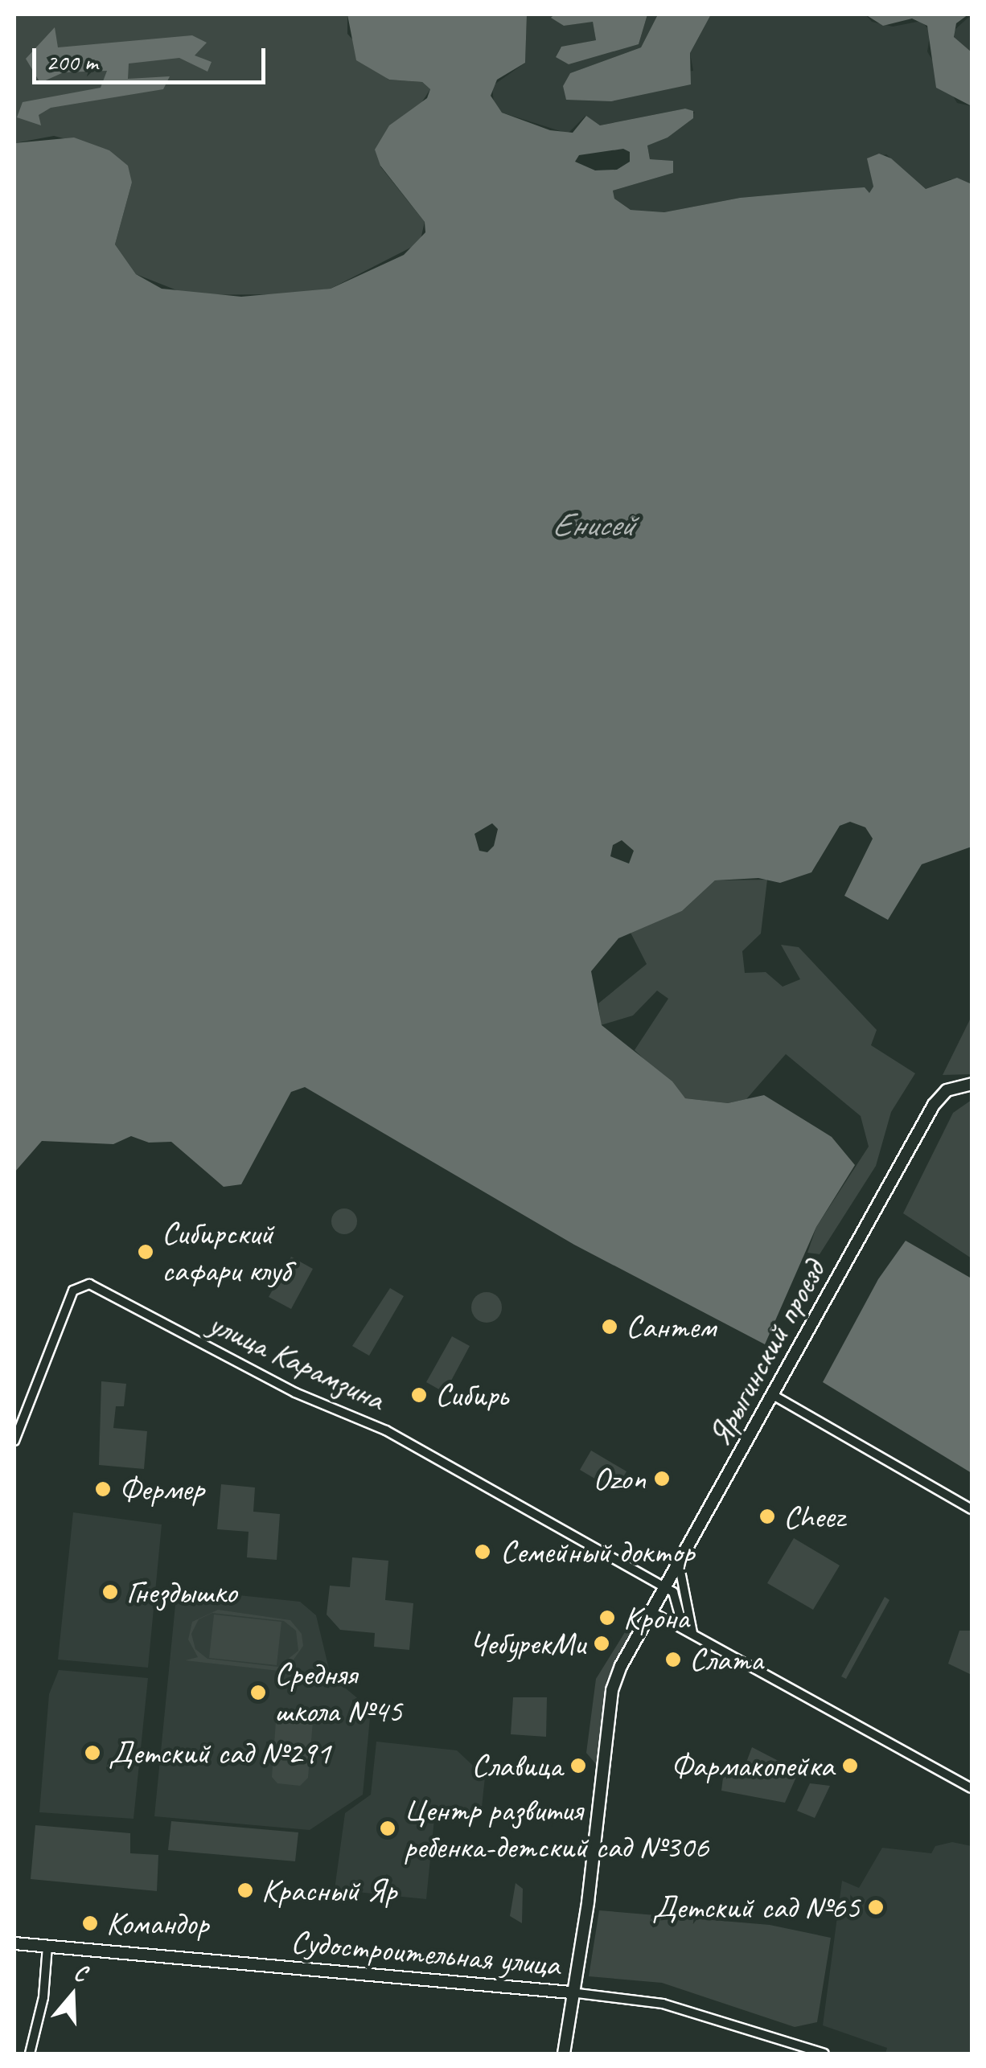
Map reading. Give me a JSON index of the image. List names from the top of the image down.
{
  "streets": {
    "main road": ["Ярыгинский проезд", "Судостроительная улица"],
    "street": ["улица Карамзина"]
  },
  "crossings": [
    ["Ярыгинский проезд", "улица Карамзина"],
    ["Ярыгинский проезд", "Судостроительная улица"]
  ],
  "water": ["Енисей"],
  "places": [
    "Сибирский сафари клуб",
    "Сантем",
    "Сибирь",
    "Ozon",
    "Фермер",
    "Cheez",
    "Семейный доктор",
    "Гнездышко",
    "Крона",
    "ЧебурекМи",
    "Слата",
    "Средняя школа №45",
    "Детский сад №291",
    "Славица",
    "Фармакопейка",
    "Центр развития ребенка-детский сад №306",
    "Красный Яр",
    "Детский сад №65",
    "Командор"
  ],
  "scale_bar": "200 m",
  "north": "top"
}
